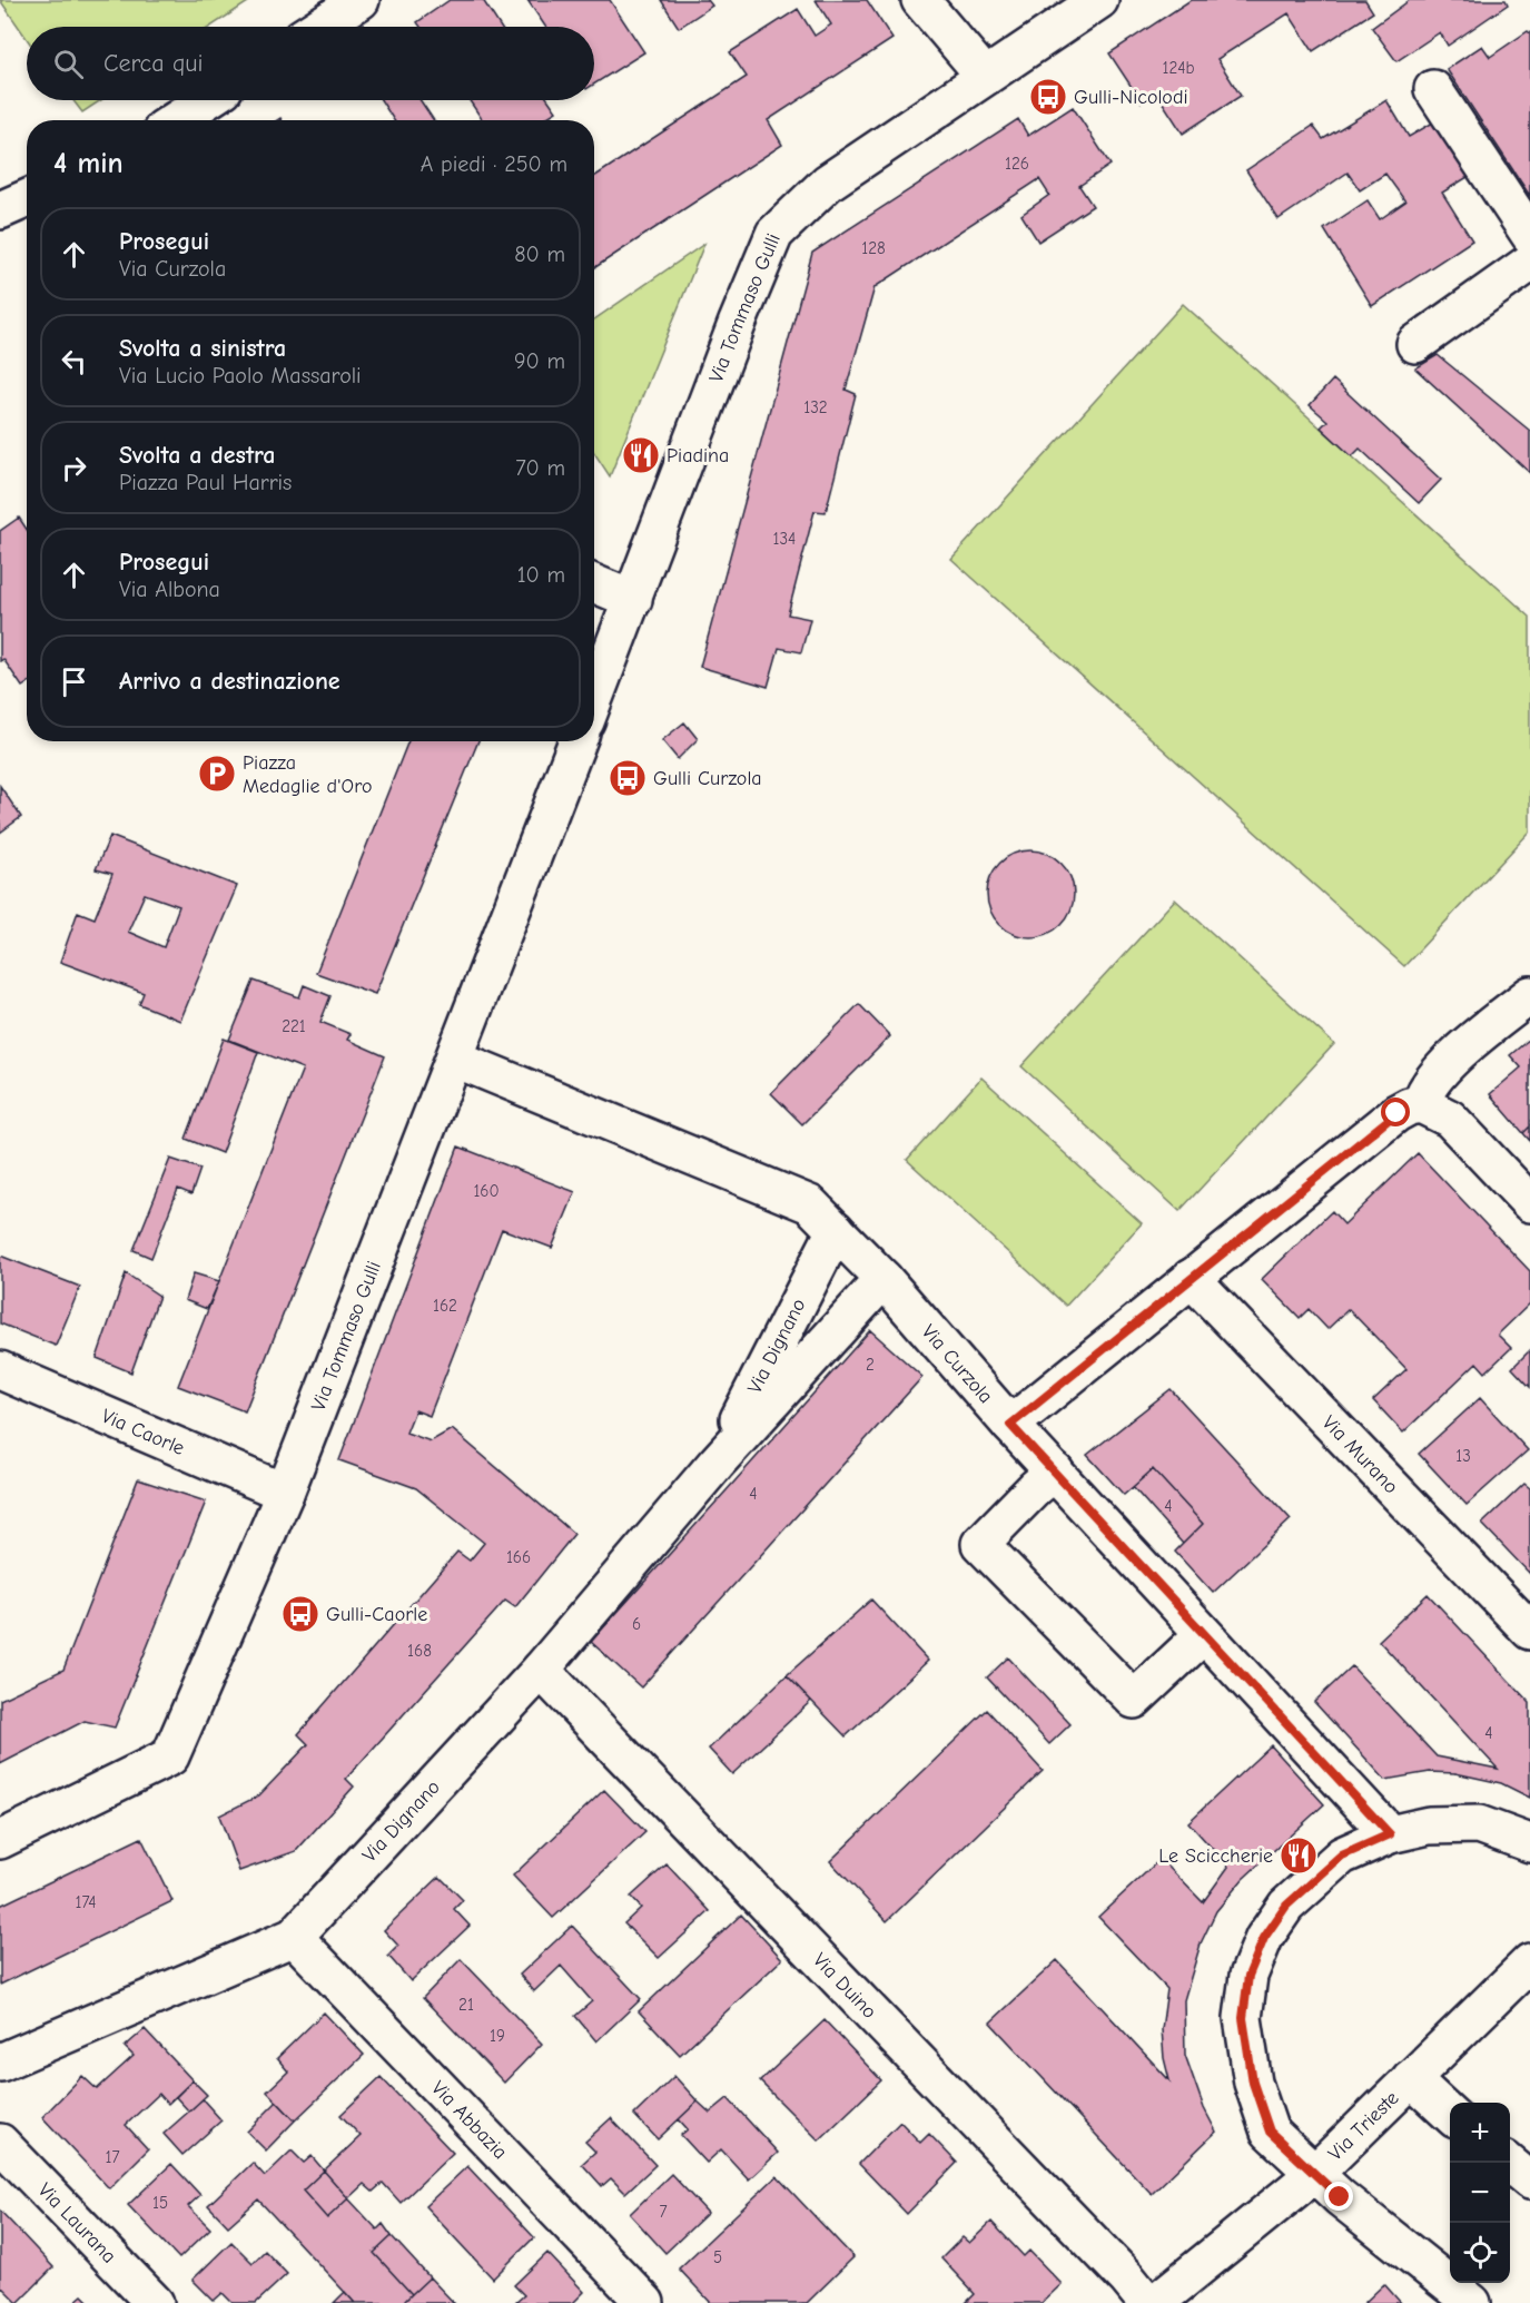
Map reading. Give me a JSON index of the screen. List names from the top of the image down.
{
  "streets": {
    "street": [
      "Via Tommaso Gulli",
      "Via Dignano",
      "Via Curzola",
      "Via Caorle",
      "Via Murano",
      "Via Duino",
      "Via Abbazia",
      "Via Trieste",
      "Via Laurana"
    ]
  },
  "crossings": [
    ["Via Tommaso Gulli", "Via Curzola"],
    ["Via Tommaso Gulli", "Via Caorle"],
    ["Via Dignano", "Via Curzola"],
    ["Via Dignano", "Via Duino"],
    ["Via Dignano", "Via Abbazia"]
  ],
  "places": {
    "bus stop": ["Gulli-Nicolodi", "Gulli Curzola", "Gulli-Caorle"],
    "restaurant": ["Piadina", "Le Sciccherie"],
    "parking": ["Piazza Medaglie d'Oro"]
  },
  "house_numbers": [
    "124b",
    "126",
    "128",
    "132",
    "134",
    "221",
    "160",
    "162",
    "2",
    "13",
    "4",
    "4",
    "166",
    "6",
    "168",
    "4",
    "174",
    "21",
    "19",
    "17",
    "15",
    "7",
    "5"
  ],
  "page": {
    "search": "Cerca qui",
    "heading": ["4 min", "A piedi · 250 m"],
    "list": [
      ["Prosegui", "Via Curzola", "80 m"],
      ["Svolta a sinistra", "Via Lucio Paolo Massaroli", "90 m"],
      ["Svolta a destra", "Piazza Paul Harris", "70 m"],
      ["Prosegui", "Via Albona", "10 m"],
      "Arrivo a destinazione"
    ],
    "map_buttons": ["+", "−"]
  }
}
